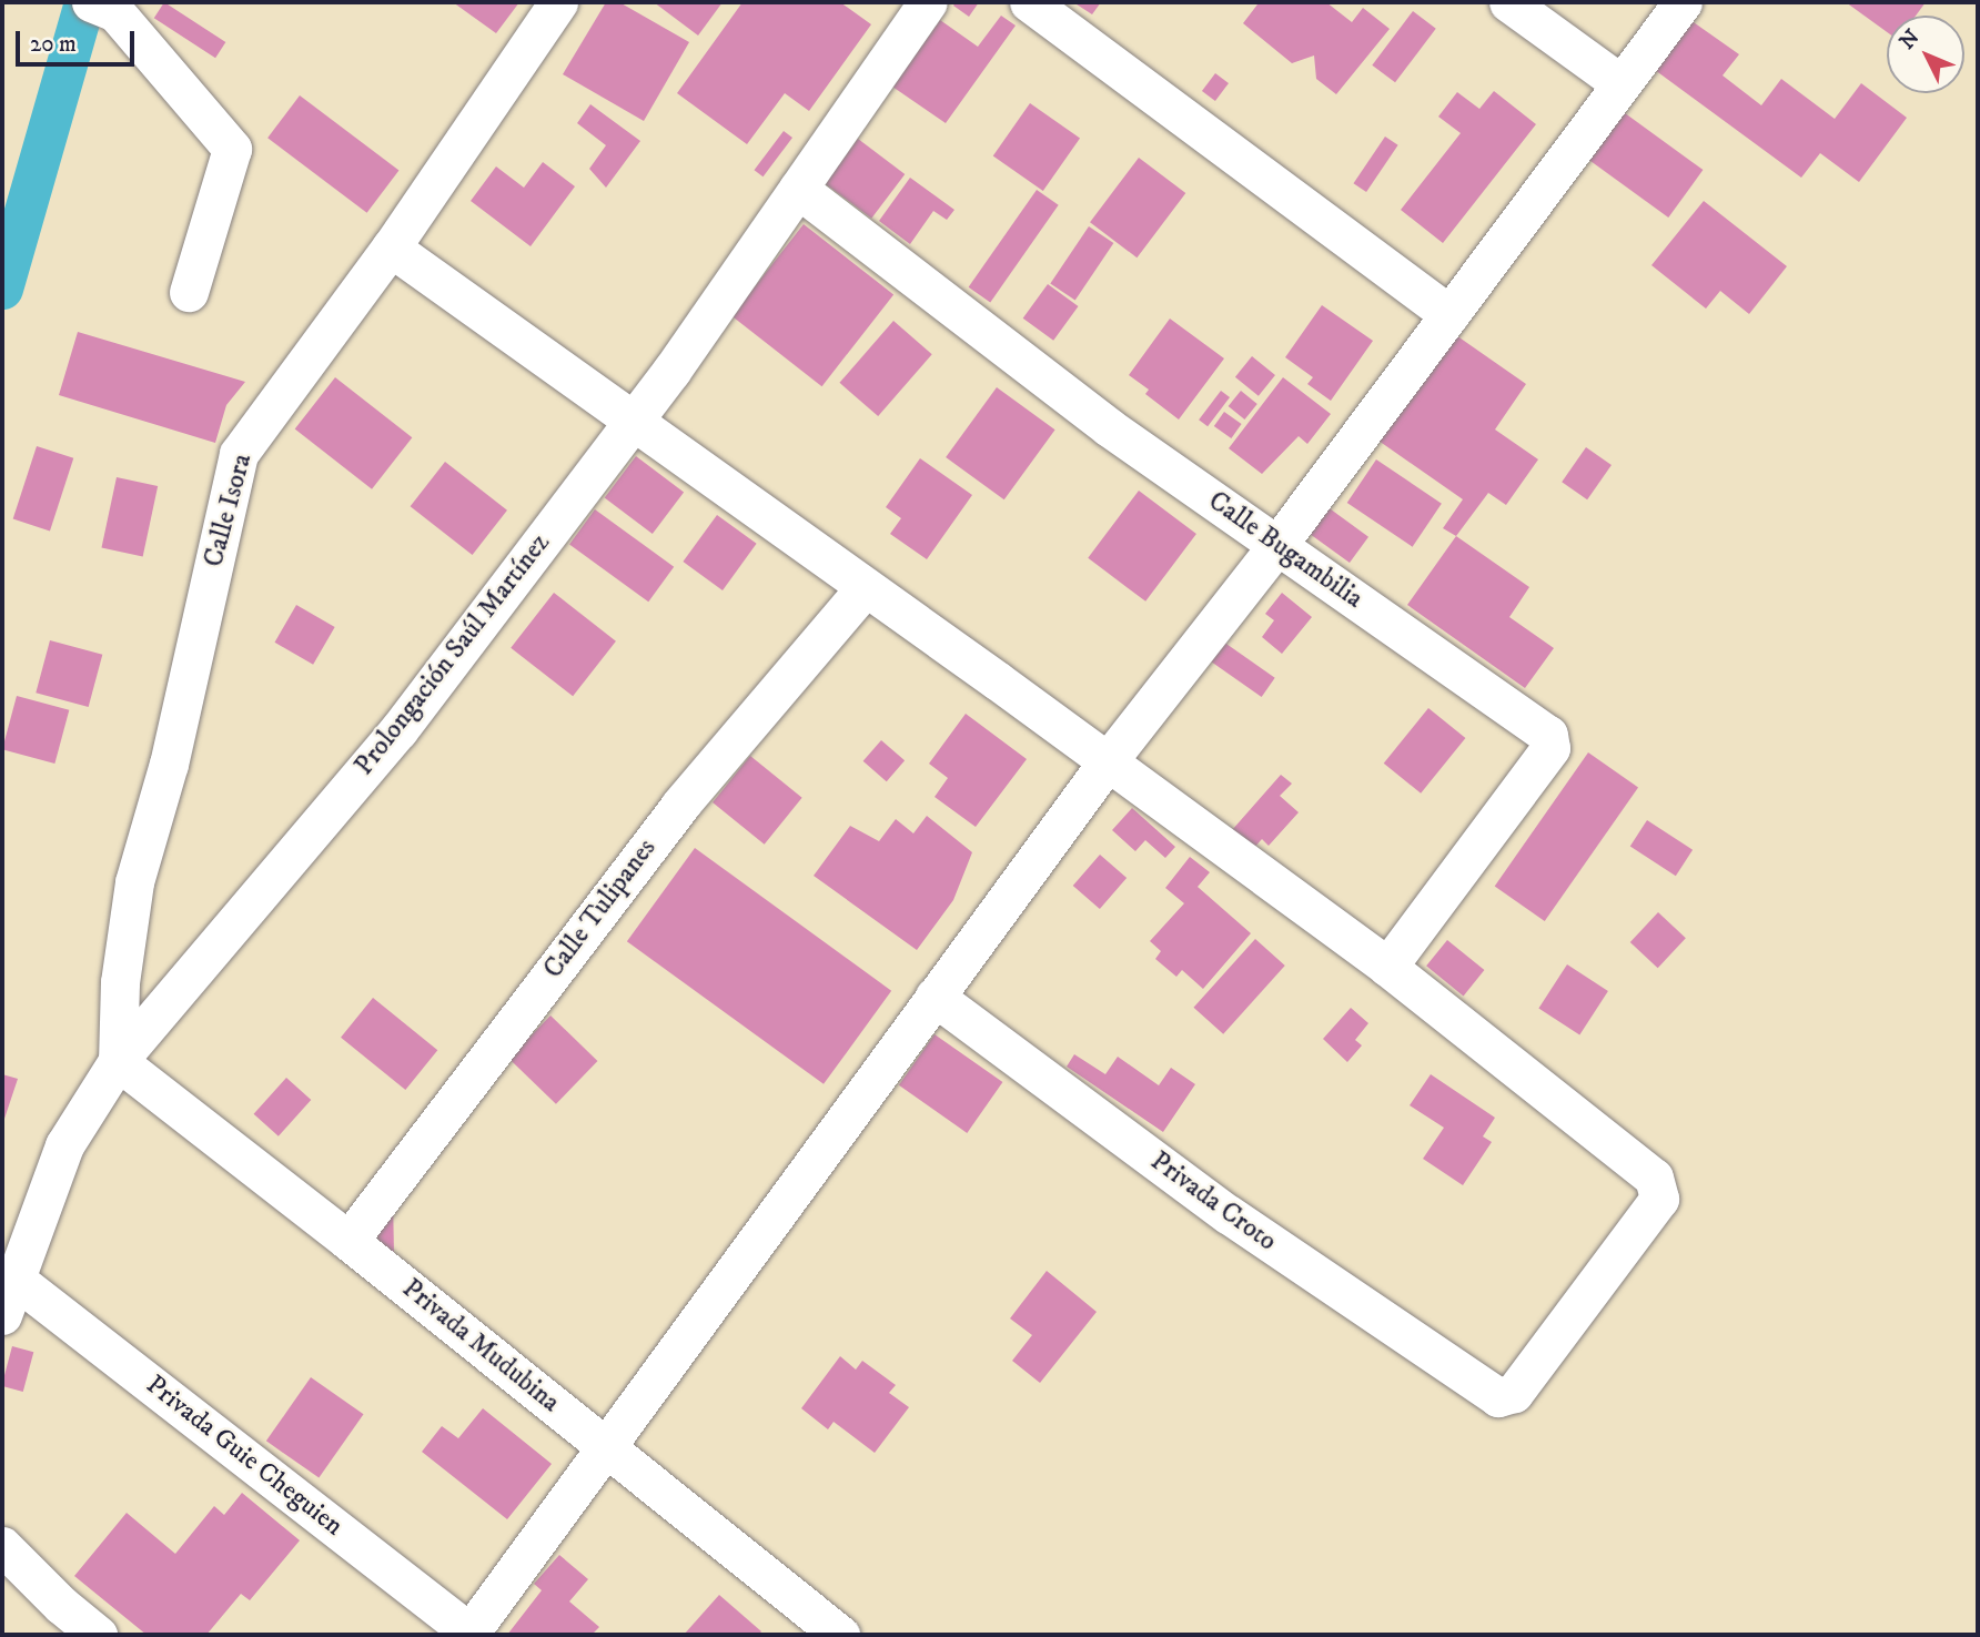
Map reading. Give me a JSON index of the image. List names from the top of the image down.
{
  "streets": {
    "street": [
      "Calle Isora",
      "Calle Bugambilia",
      "Prolongación Saúl Martínez",
      "Calle Tulipanes",
      "Privada Croto",
      "Privada Mudubina",
      "Privada Guie Cheguien"
    ]
  },
  "crossings": [
    ["Calle Isora", "Prolongación Saúl Martínez"],
    ["Calle Isora", "Privada Mudubina"],
    ["Calle Bugambilia", "Prolongación Saúl Martínez"],
    ["Calle Bugambilia", "Privada Croto"],
    ["Prolongación Saúl Martínez", "Privada Mudubina"],
    ["Prolongación Saúl Martínez", "Privada Guie Cheguien"],
    ["Calle Tulipanes", "Privada Mudubina"]
  ],
  "scale_bar": "20 m",
  "north": "top left"
}
